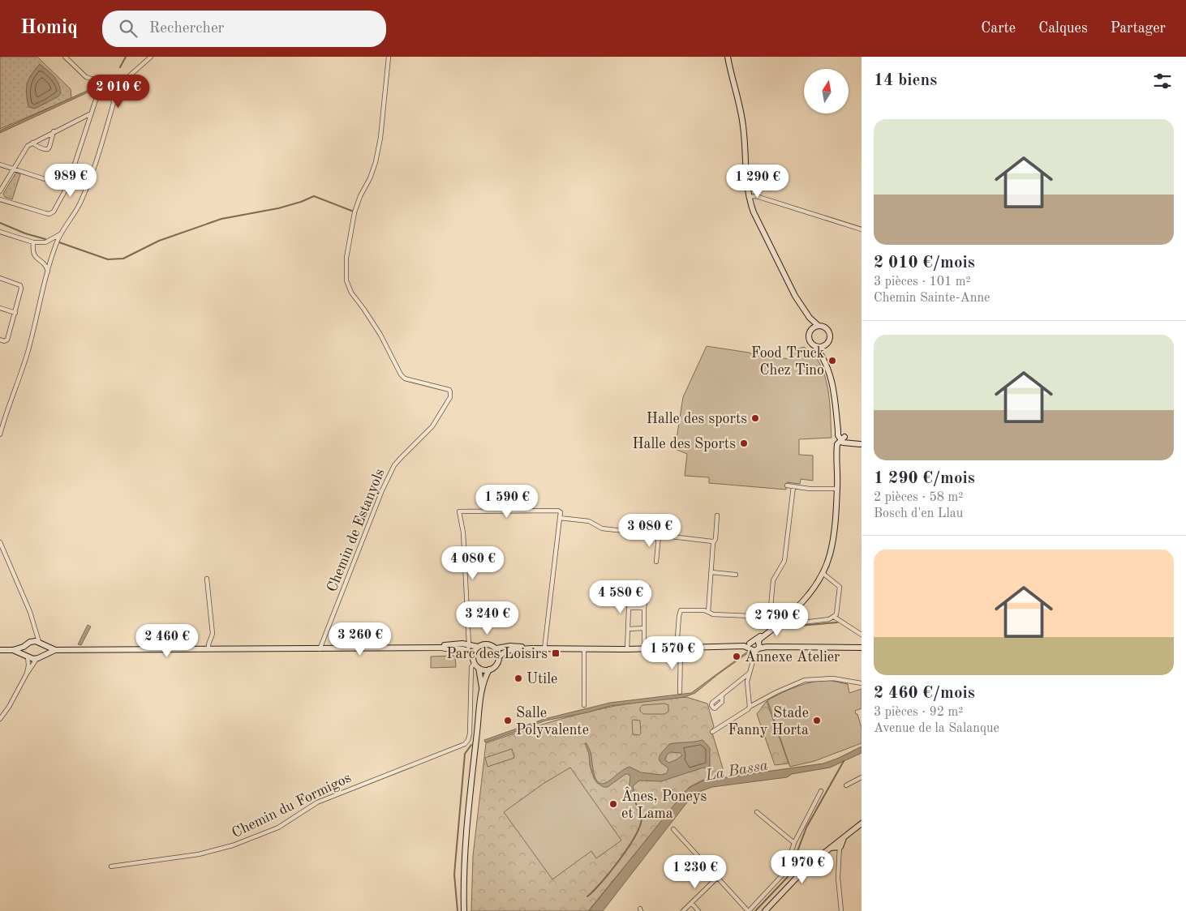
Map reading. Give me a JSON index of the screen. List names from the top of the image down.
{
  "streets": {
    "street": ["Chemin de Estanyols", "Chemin du Formigos"]
  },
  "water": ["La Bassa"],
  "places": {
    "other": [
      "Food Truck Chez Tino",
      "Halle des sports",
      "Halle des Sports",
      "Annexe Atelier",
      "Utile",
      "Salle Polyvalente",
      "Stade Fanny Horta",
      "Ânes, Poneys et Lama"
    ],
    "transit": ["Parc des Loisirs"]
  },
  "north": "top",
  "page": {
    "header": "Homiq",
    "search": "Rechercher",
    "nav": ["Carte", "Calques", "Partager"],
    "heading": "14 biens",
    "price": [
      "2 010 €",
      "989 €",
      "1 290 €",
      "1 590 €",
      "3 080 €",
      "4 080 €",
      "4 580 €",
      "3 240 €",
      "2 790 €",
      "3 260 €",
      "2 460 €",
      "1 570 €",
      "1 970 €",
      "1 230 €"
    ],
    "list": [
      {
        "name": "2 010 €/mois",
        "note": "3 pièces · 101 m² · Chemin Sainte-Anne"
      },
      {
        "name": "1 290 €/mois",
        "note": "2 pièces · 58 m² · Bosch d'en Llau"
      },
      {
        "name": "2 460 €/mois",
        "note": "3 pièces · 92 m² · Avenue de la Salanque"
      }
    ]
  }
}
